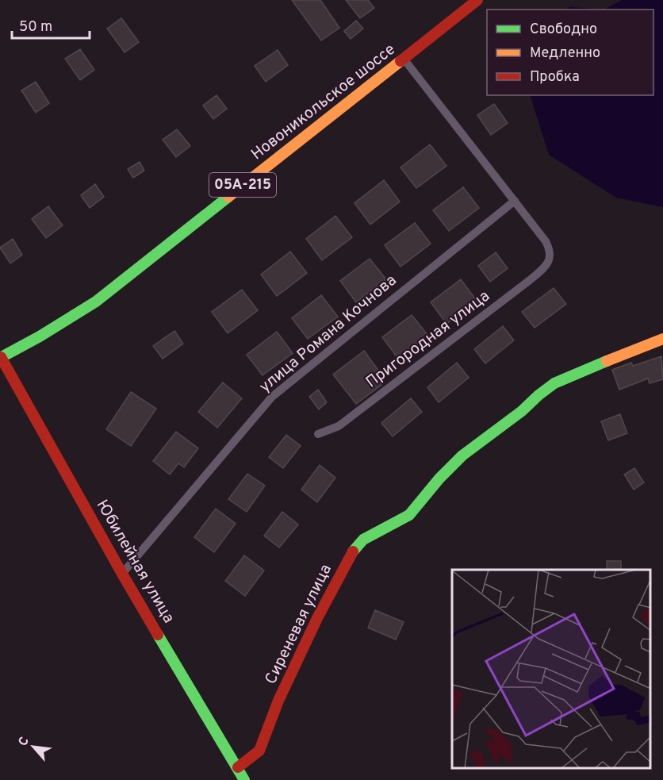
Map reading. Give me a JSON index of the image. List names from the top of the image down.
{
  "streets": {
    "main road": [
      "Новоникольское шоссе",
      "05А-215",
      "Юбилейная улица",
      "Сиреневая улица"
    ],
    "street": ["улица Романа Кочнова", "Пригородная улица"]
  },
  "crossings": [
    ["Новоникольское шоссе", "Юбилейная улица"],
    ["улица Романа Кочнова", "Пригородная улица"],
    ["улица Романа Кочнова", "Юбилейная улица"],
    ["Юбилейная улица", "Сиреневая улица"]
  ],
  "legend": ["Свободно", "Медленно", "Пробка"],
  "scale_bar": "50 m",
  "north": "top left"
}
